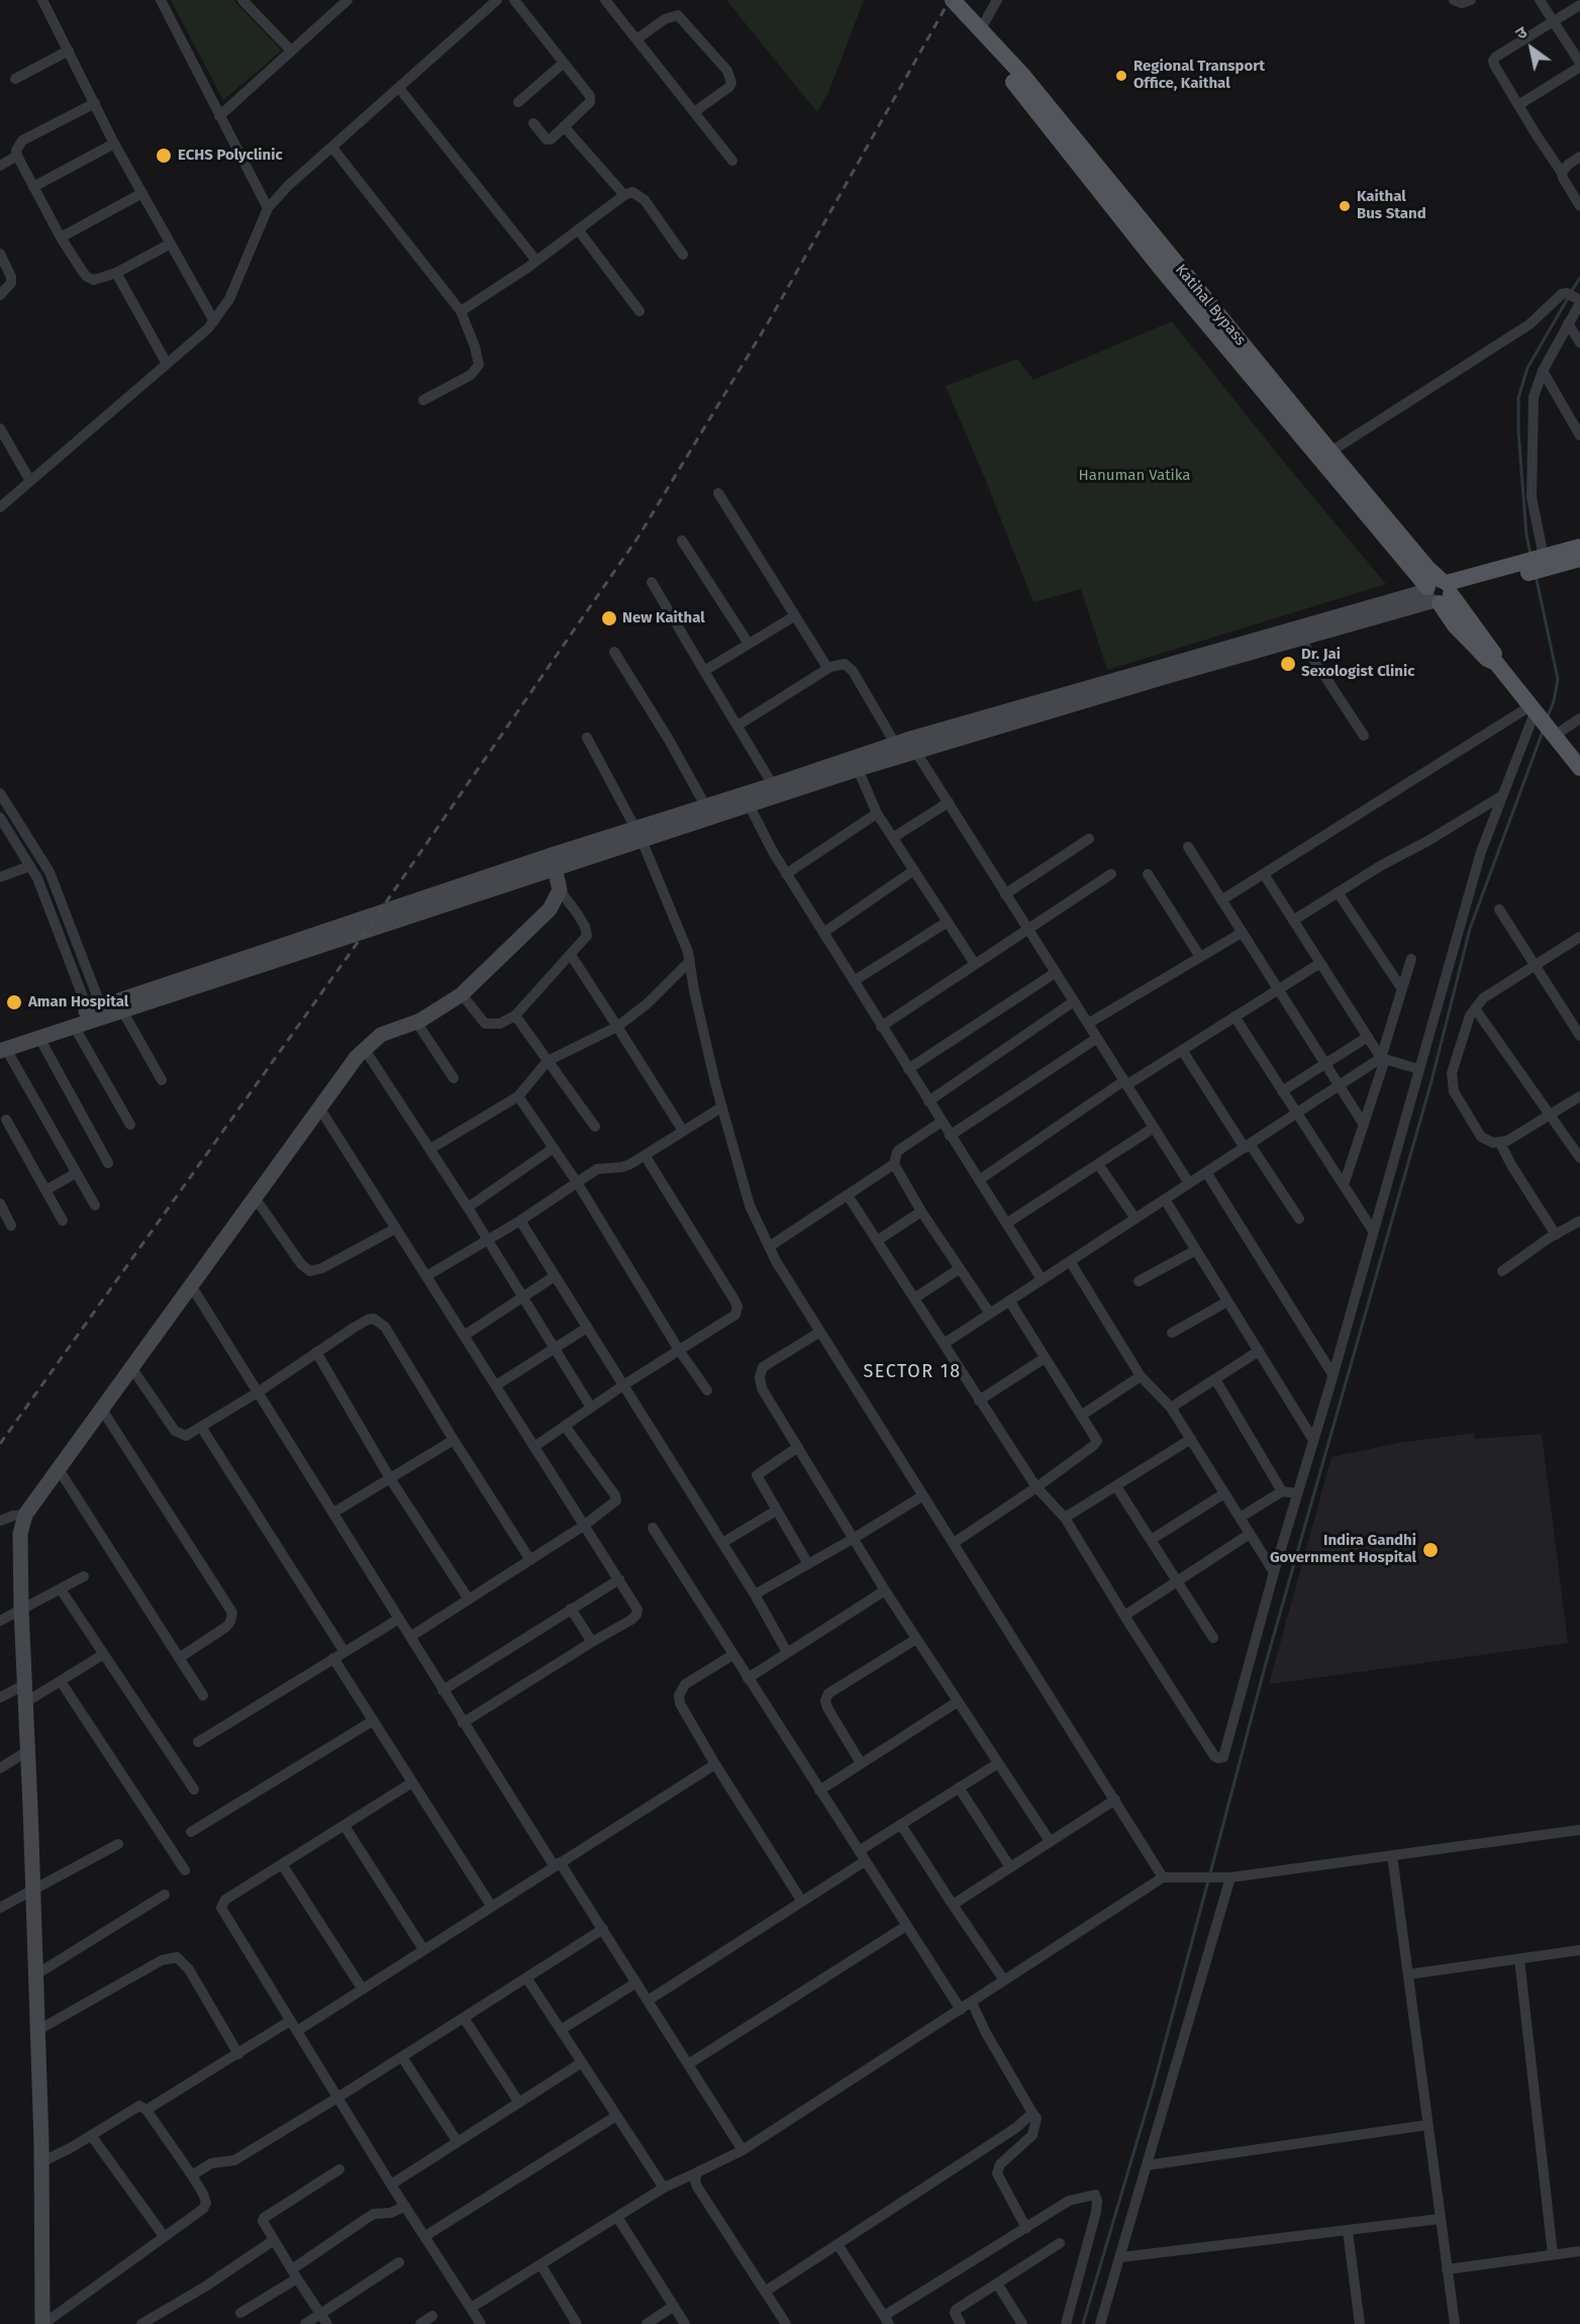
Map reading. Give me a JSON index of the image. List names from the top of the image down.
{
  "streets": {
    "main road": ["Katihal Bypass"]
  },
  "districts": ["SECTOR 18"],
  "parks": ["Hanuman Vatika"],
  "places": [
    "Regional Transport Office, Kaithal",
    "ECHS Polyclinic",
    "Kaithal Bus Stand",
    "New Kaithal",
    "Dr. Jai Sexologist Clinic",
    "Aman Hospital",
    "Indira Gandhi Government Hospital"
  ],
  "north": "top left"
}
